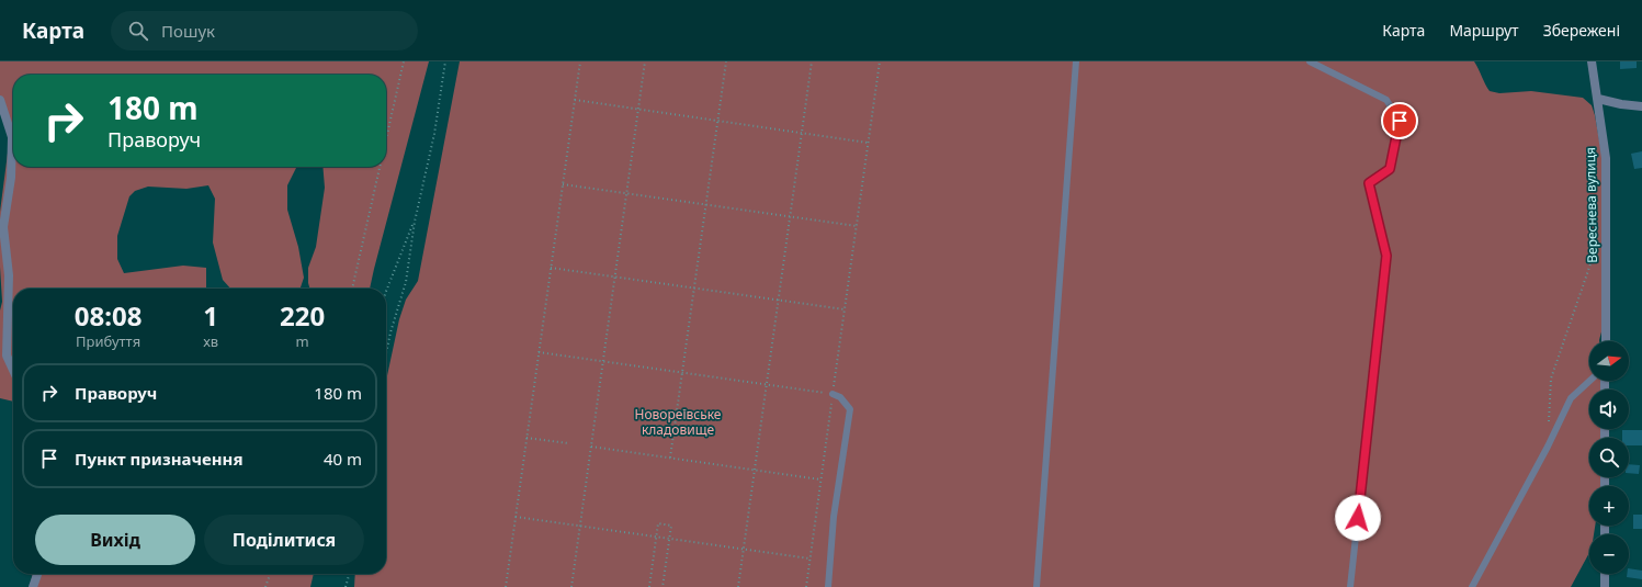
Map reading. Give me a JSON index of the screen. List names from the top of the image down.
{
  "streets": {
    "street": ["Вереснева вулиця"]
  },
  "parks": ["Новореївське кладовище"],
  "north": "right",
  "page": {
    "header": "Карта",
    "search": "Пошук",
    "nav": ["Карта", "Маршрут", "Збережені"],
    "turn": ["180 m", "Праворуч"],
    "eta": [
      "08:08",
      "Прибуття",
      "1",
      "хв",
      "220",
      "m"
    ],
    "map_buttons": ["+", "−"],
    "list": [
      {
        "name": "Праворуч",
        "value": "180 m"
      },
      {
        "name": "Пункт призначення",
        "value": "40 m"
      }
    ],
    "buttons": ["Вихід", "Поділитися"]
  }
}
